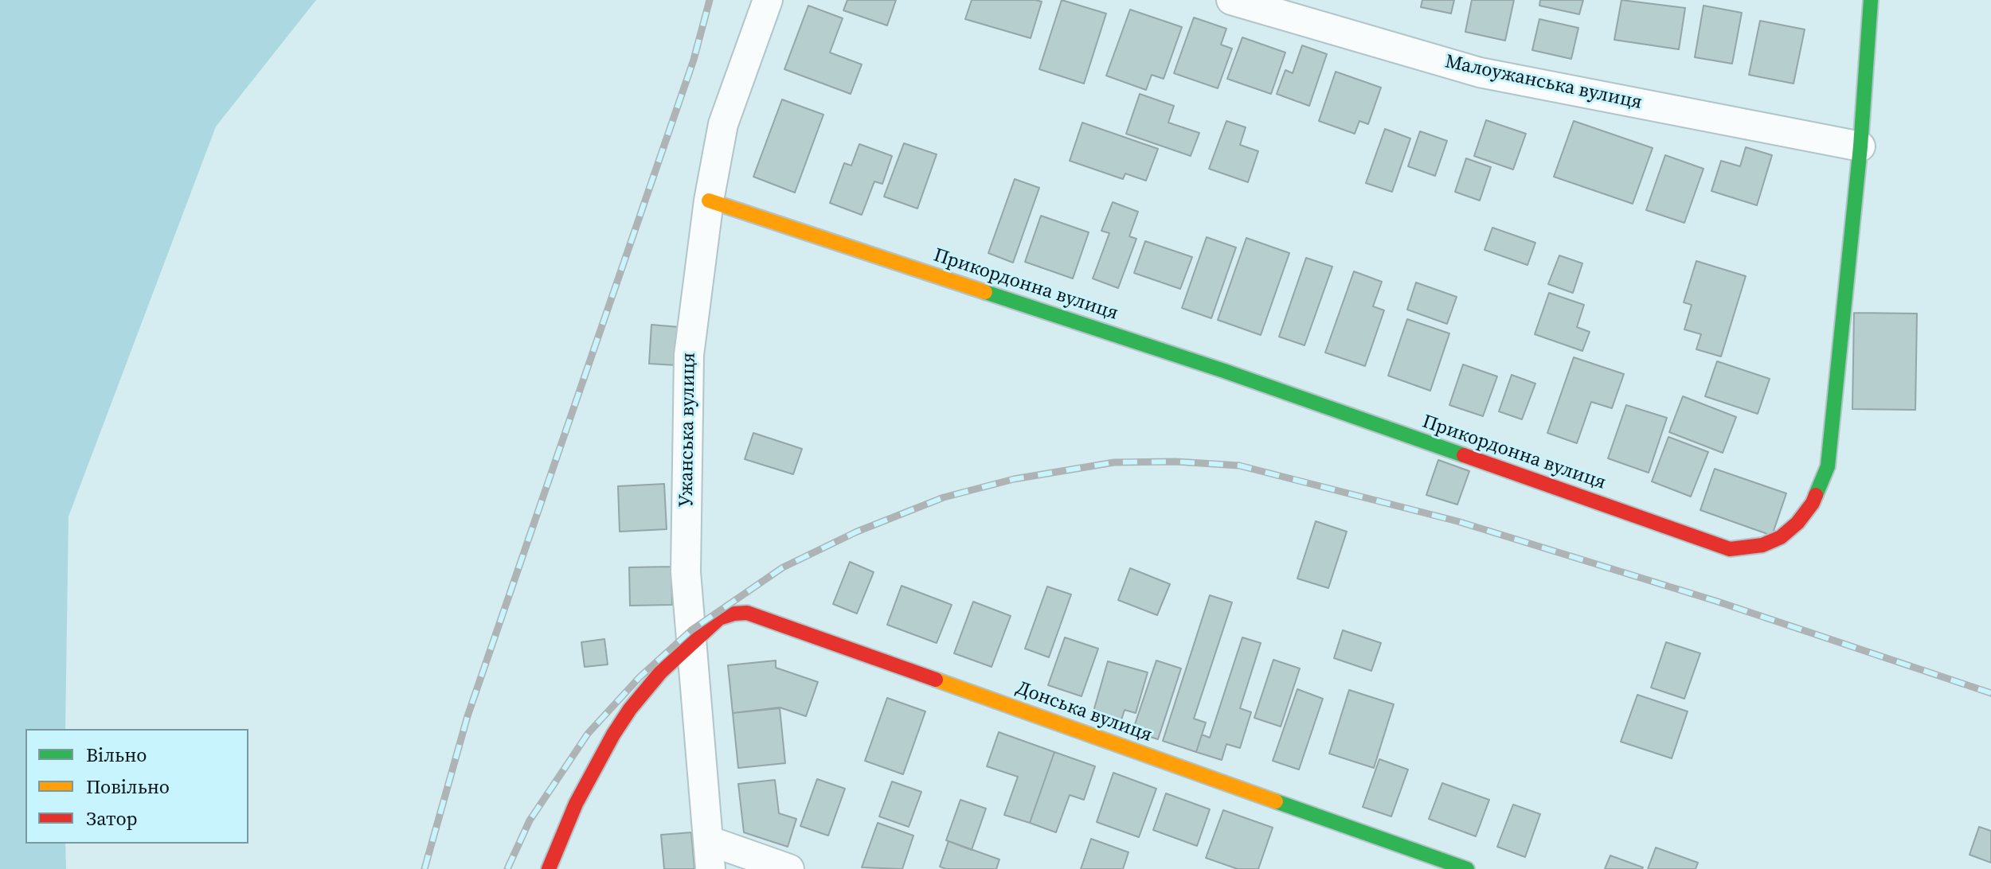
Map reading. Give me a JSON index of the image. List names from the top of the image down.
{
  "streets": {
    "street": [
      "Малоужанська вулиця",
      "Прикордонна вулиця",
      "Ужанська вулиця",
      "Донська вулиця"
    ]
  },
  "crossings": [
    ["Малоужанська вулиця", "Прикордонна вулиця"],
    ["Прикордонна вулиця", "Ужанська вулиця"],
    ["Ужанська вулиця", "Донська вулиця"]
  ],
  "legend": ["Вільно", "Повільно", "Затор"]
}
